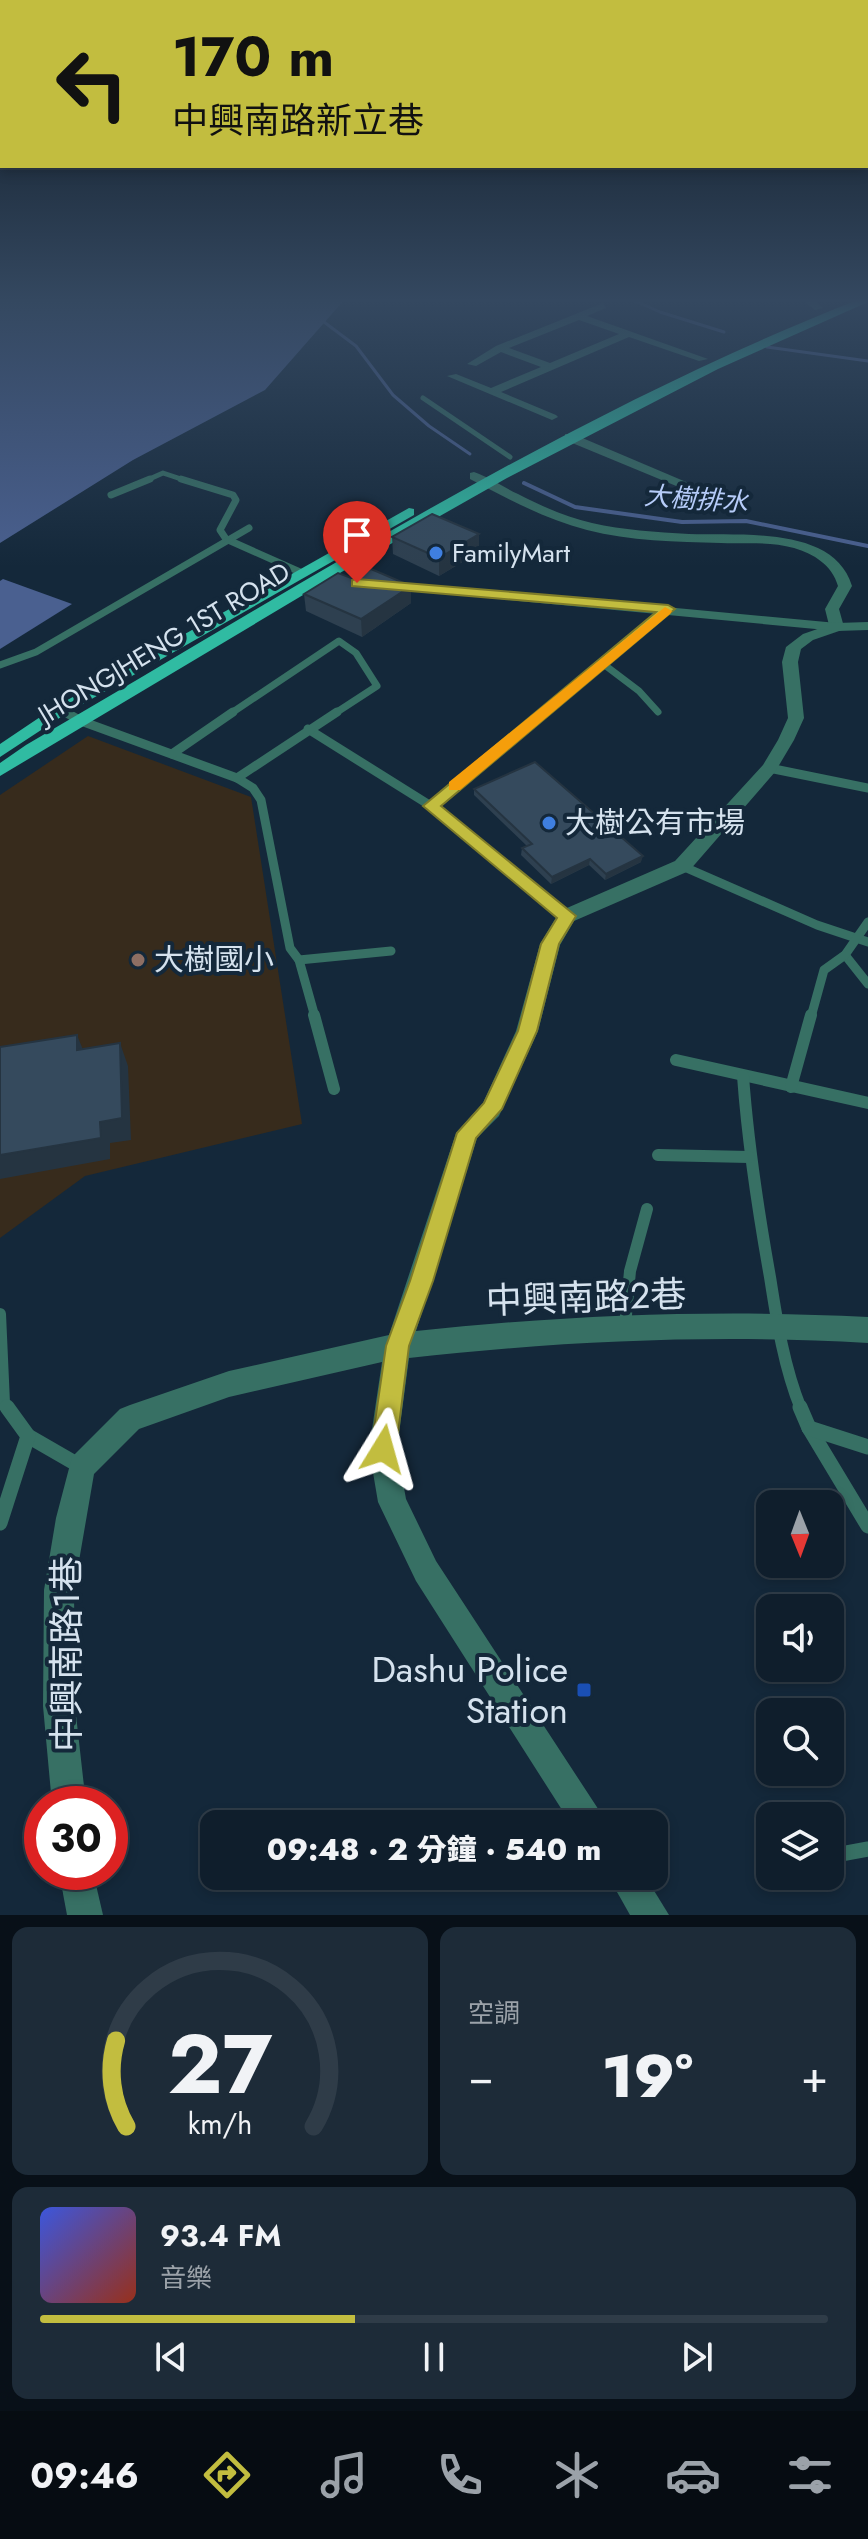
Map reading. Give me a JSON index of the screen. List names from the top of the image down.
{
  "streets": {
    "main road": ["JHONGJHENG 1ST ROAD"],
    "street": ["中興南路2巷", "中興南路1巷"]
  },
  "water": ["大樹排水"],
  "places": {
    "other": ["FamilyMart", "大樹公有市場", "大樹國小"],
    "transit": ["Dashu Police Station"]
  },
  "north": "bottom",
  "page": {
    "turn": ["170 m", "中興南路新立巷"],
    "limit": "30",
    "trip": "09:48 · 2 分鐘 · 540 m",
    "tile": "空調",
    "heat": ["−", "19°", "+"],
    "song": ["93.4 FM", "音樂"],
    "tabs": "09:46",
    "gauge": ["27", "km/h"]
  }
}
